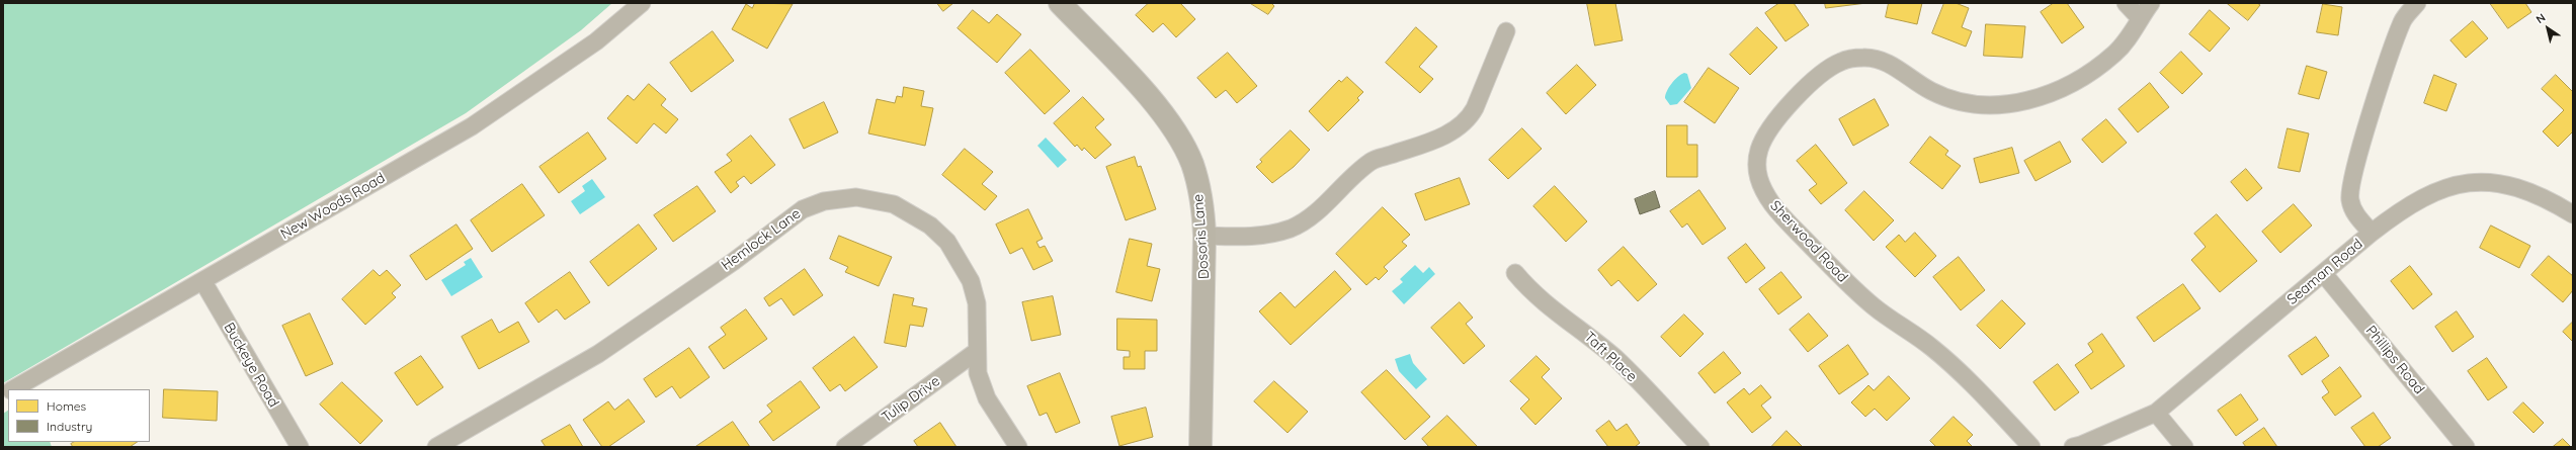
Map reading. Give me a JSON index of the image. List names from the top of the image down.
{
  "streets": {
    "street": [
      "New Woods Road",
      "Dosoris Lane",
      "Hemlock Lane",
      "Sherwood Road",
      "Seaman Road",
      "Taft Place",
      "Phillips Road",
      "Buckeye Road",
      "Tulip Drive"
    ]
  },
  "crossings": [
    ["New Woods Road", "Buckeye Road"],
    ["Hemlock Lane", "Tulip Drive"],
    ["Seaman Road", "Phillips Road"]
  ],
  "legend": ["Homes", "Industry"],
  "north": "top left"
}
